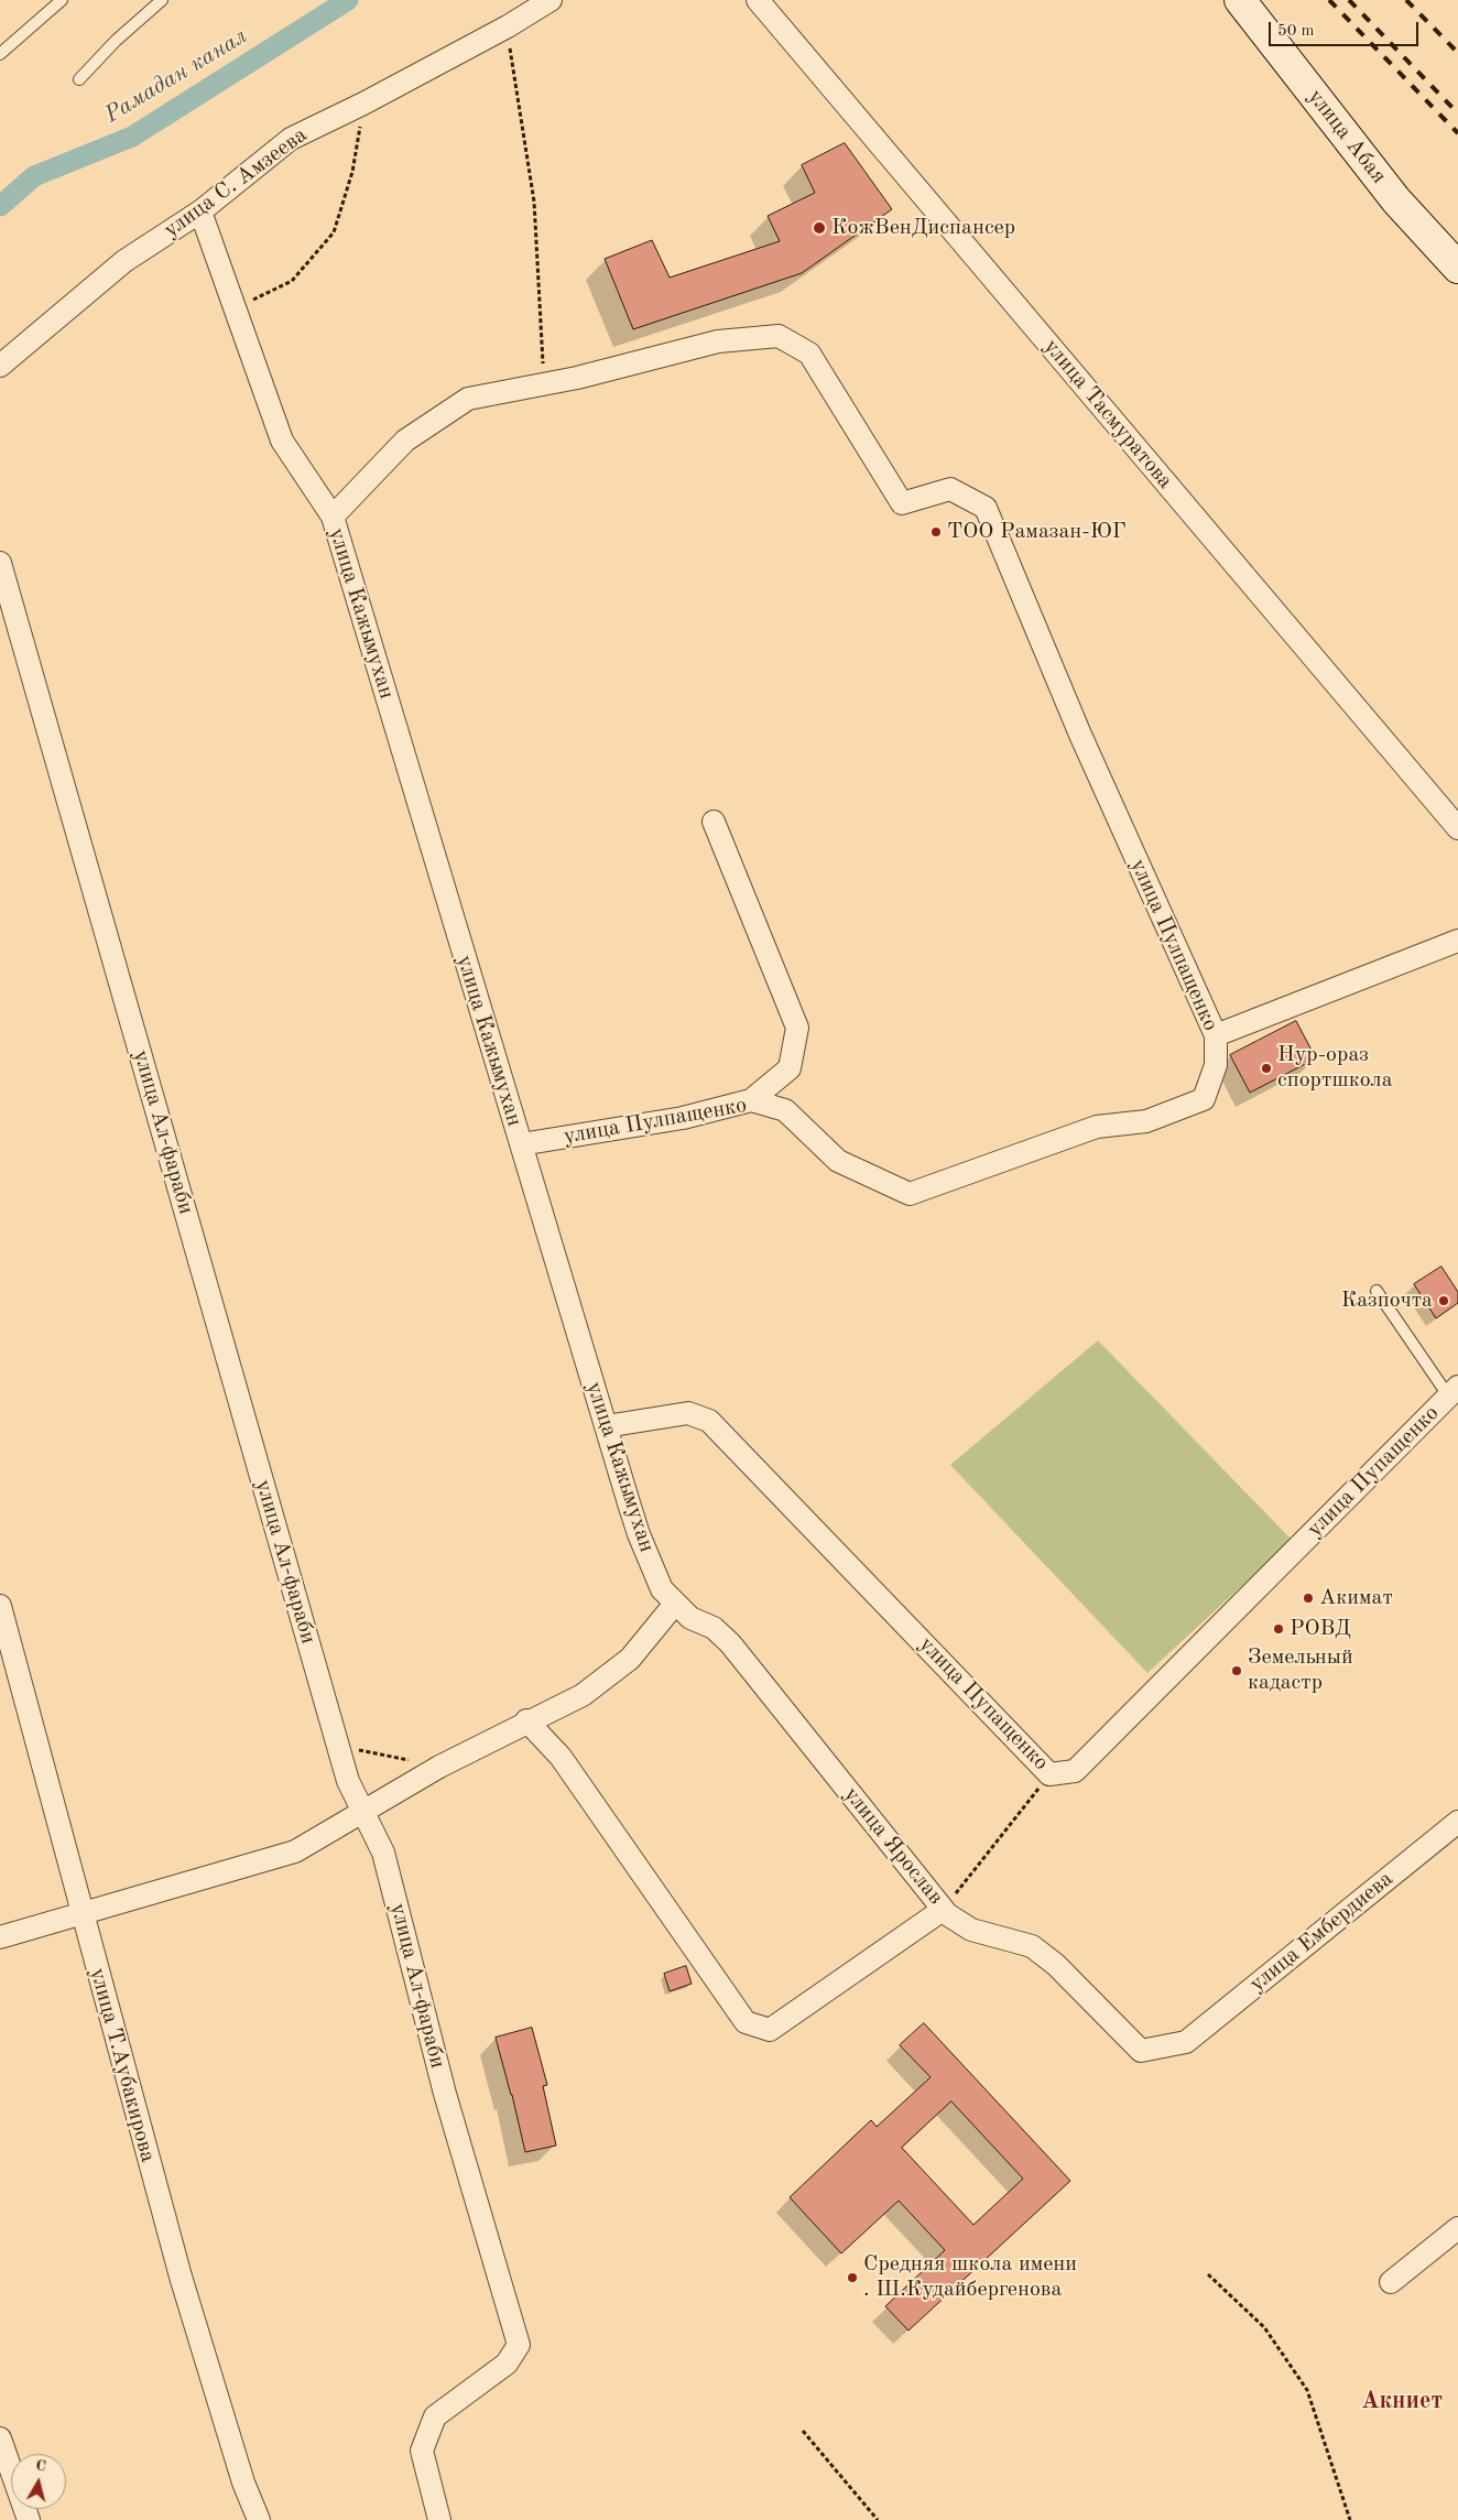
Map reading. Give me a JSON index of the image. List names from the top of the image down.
{
  "streets": {
    "main road": ["улица Абая"],
    "street": [
      "улица С. Амзеева",
      "улица Тасмуратова",
      "улица Кажымухан",
      "улица Пулпащенко",
      "улица Ал-фараби",
      "улица Пупащенко",
      "улица Ярослав",
      "улица Ембердиева",
      "улица Т.Аубакирова"
    ]
  },
  "crossings": [
    ["улица С. Амзеева", "улица Кажымухан"],
    ["улица Кажымухан", "улица Пулпащенко"],
    ["улица Кажымухан", "улица Пупащенко"],
    ["улица Кажымухан", "улица Ярослав"],
    ["улица Ярослав", "улица Ембердиева"]
  ],
  "districts": ["Акниет"],
  "water": ["Рамадан канал"],
  "places": [
    "КожВенДиспансер",
    "ТОО Рамазан-ЮГ",
    "Нур-ораз спортшкола",
    "Казпочта",
    "Акимат",
    "РОВД",
    "Земельный кадастр",
    "Средняя школа имени . Ш.Кудайбергенова"
  ],
  "scale_bar": "50 m",
  "north": "top"
}
